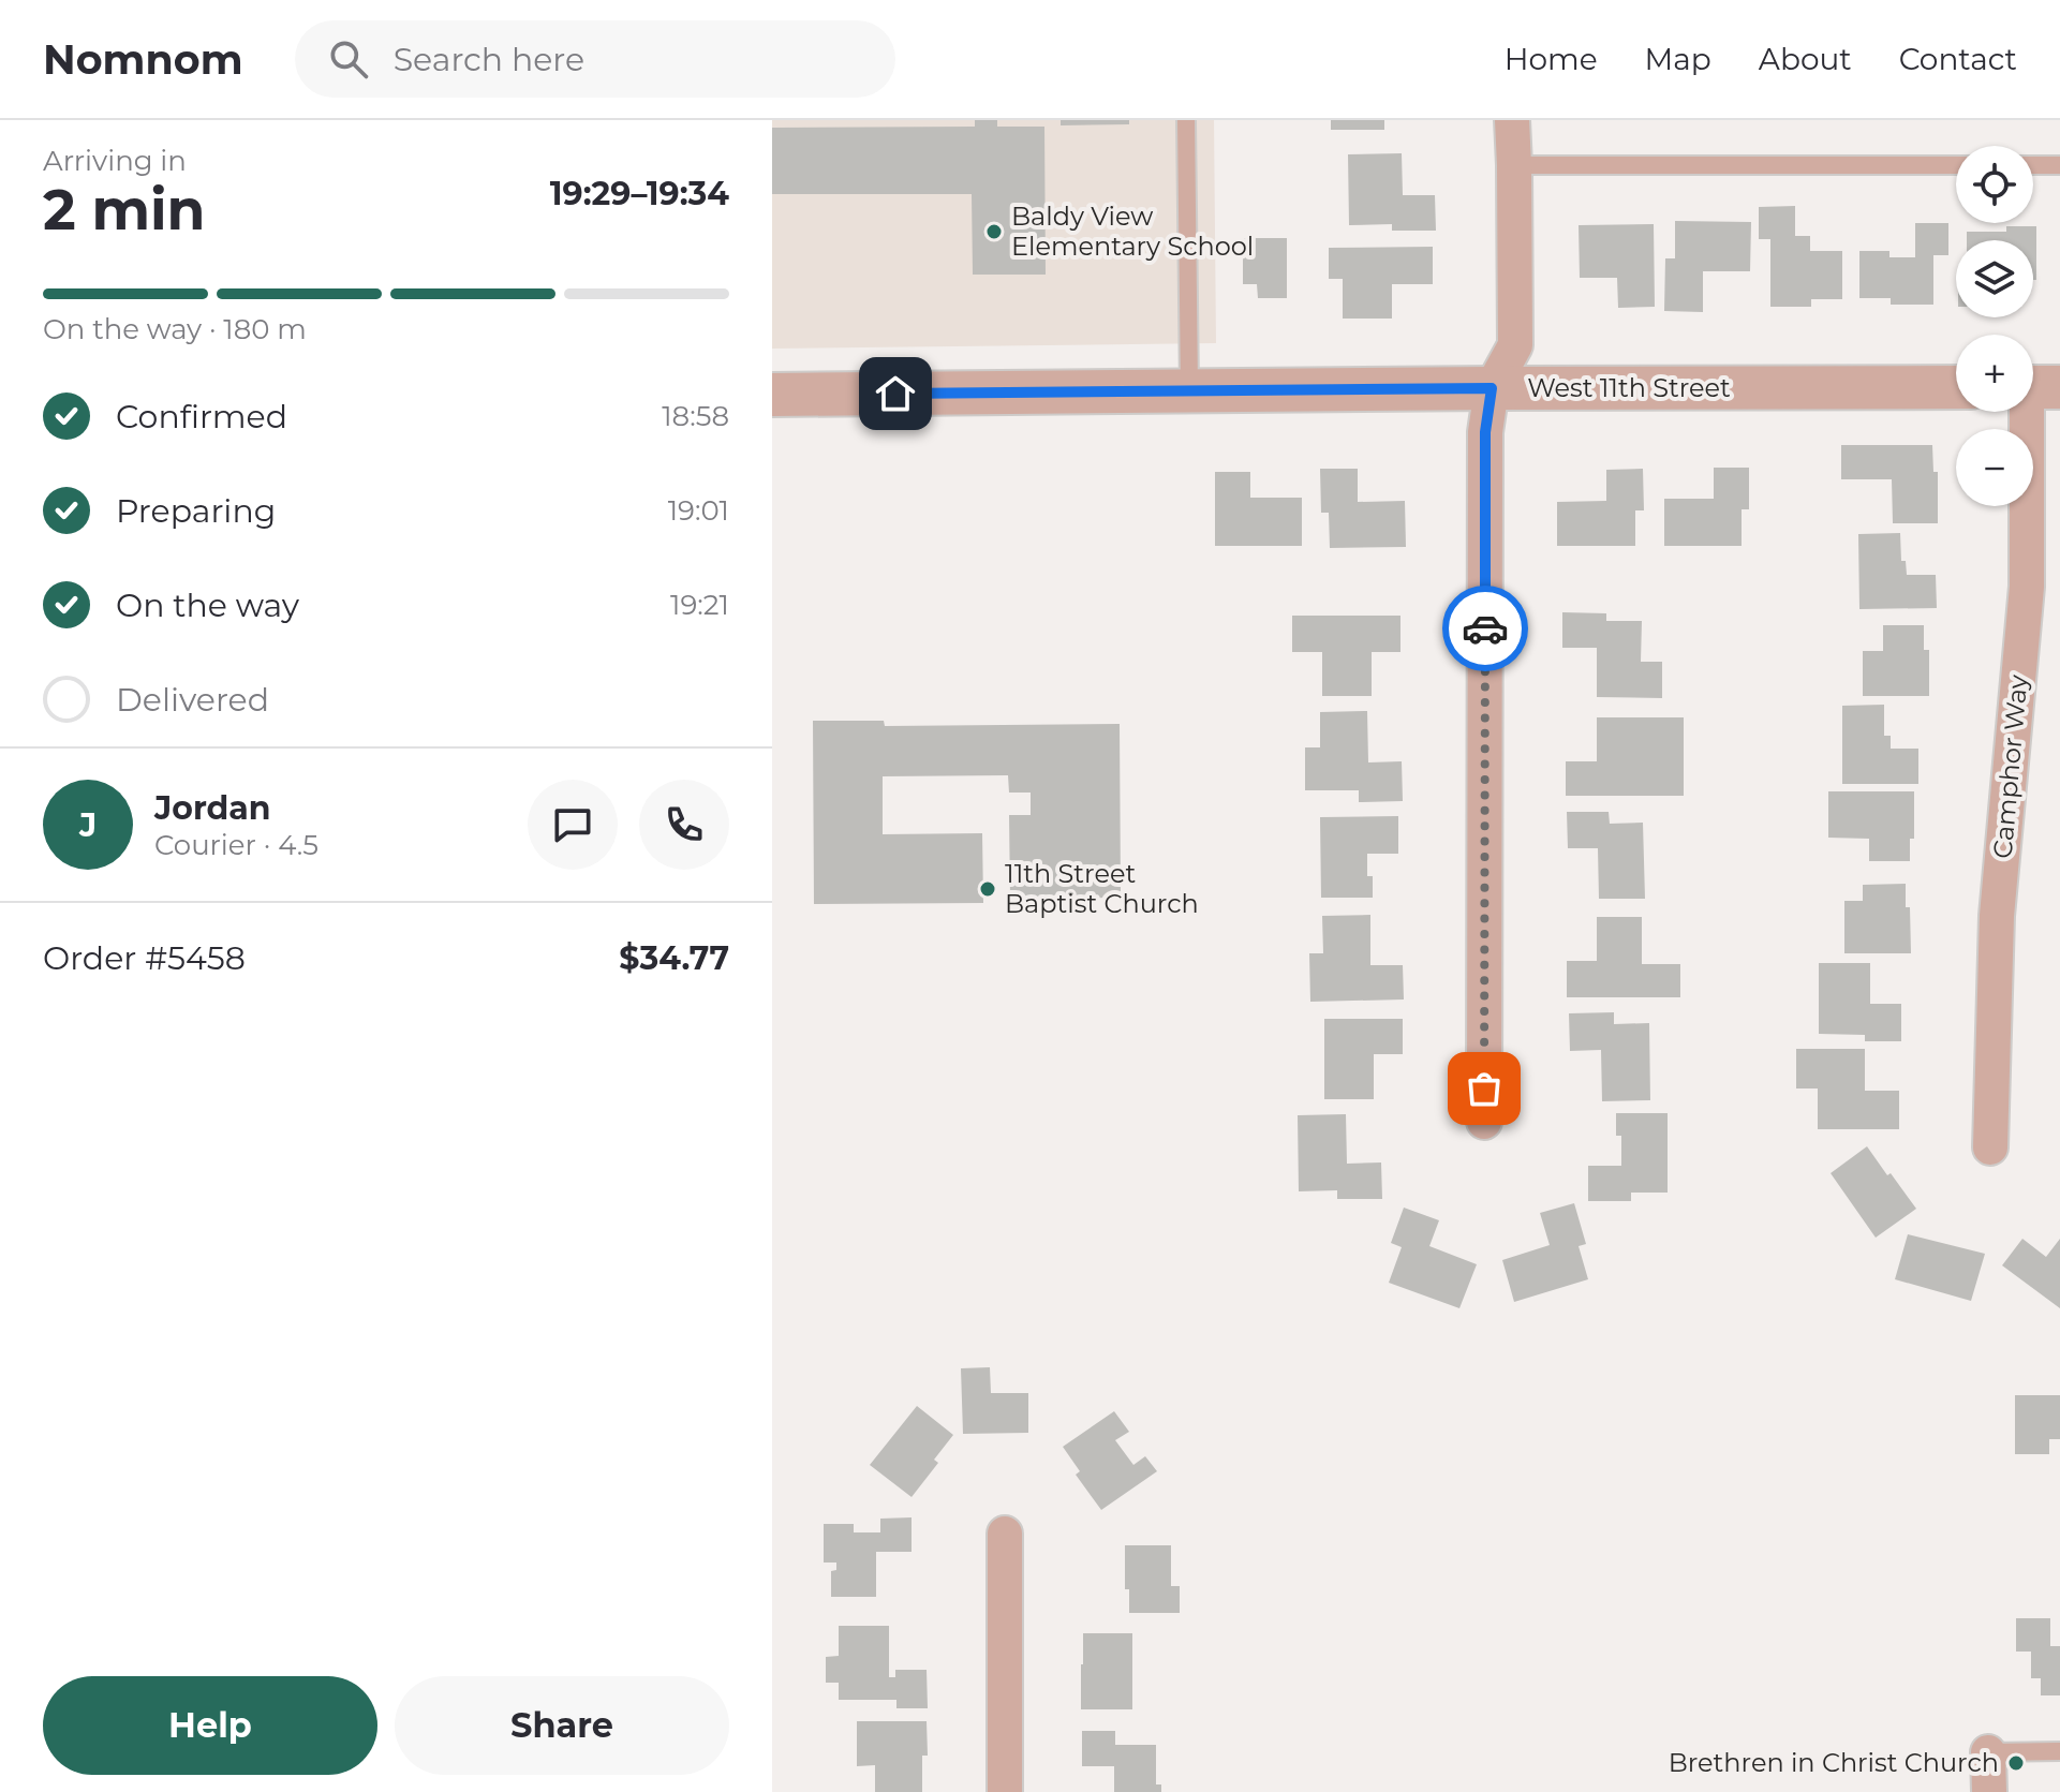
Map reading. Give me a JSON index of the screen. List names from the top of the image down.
{
  "streets": {
    "street": ["West 11th Street", "Camphor Way"]
  },
  "places": ["Baldy View Elementary School", "11th Street Baptist Church", "Brethren in Christ Church"],
  "page": {
    "header": "Nomnom",
    "search": "Search here",
    "nav": [
      "Home",
      "Map",
      "About",
      "Contact"
    ],
    "heading": ["2 min", "Arriving in", "19:29–19:34"],
    "panel": [
      "Jordan",
      "Courier · 4.5",
      "Order #5458",
      "$34.77"
    ],
    "map_buttons": ["+", "−"],
    "bar": "On the way · 180 m",
    "list": [
      ["Confirmed", "18:58"],
      ["Preparing", "19:01"],
      ["On the way", "19:21"],
      "Delivered"
    ],
    "round": "J",
    "buttons": ["Help", "Share"]
  }
}
